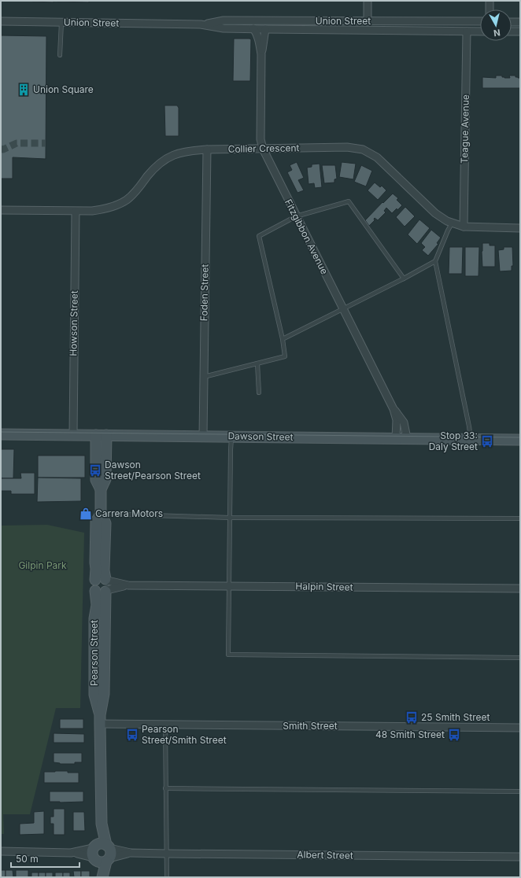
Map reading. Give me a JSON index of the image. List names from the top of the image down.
{
  "streets": {
    "main road": ["Dawson Street", "Pearson Street"],
    "street": [
      "Union Street",
      "Teague Avenue",
      "Collier Crescent",
      "Fitzgibbon Avenue",
      "Foden Street",
      "Howson Street",
      "Halpin Street",
      "Smith Street",
      "Albert Street"
    ]
  },
  "crossings": [
    ["Union Street", "Teague Avenue"],
    ["Union Street", "Fitzgibbon Avenue"],
    ["Teague Avenue", "Collier Crescent"],
    ["Collier Crescent", "Fitzgibbon Avenue"],
    ["Collier Crescent", "Foden Street"],
    ["Collier Crescent", "Howson Street"],
    ["Fitzgibbon Avenue", "Dawson Street"],
    ["Foden Street", "Dawson Street"],
    ["Howson Street", "Dawson Street"],
    ["Dawson Street", "Pearson Street"],
    ["Halpin Street", "Pearson Street"],
    ["Pearson Street", "Smith Street"],
    ["Pearson Street", "Albert Street"]
  ],
  "parks": ["Gilpin Park"],
  "places": {
    "building": ["Union Square"],
    "bus stop": [
      "Stop 33: Daly Street",
      "Dawson Street/Pearson Street",
      "25 Smith Street",
      "Pearson Street/Smith Street",
      "48 Smith Street"
    ],
    "shop": ["Carrera Motors"]
  },
  "scale_bar": "50 m",
  "north": "bottom"
}
